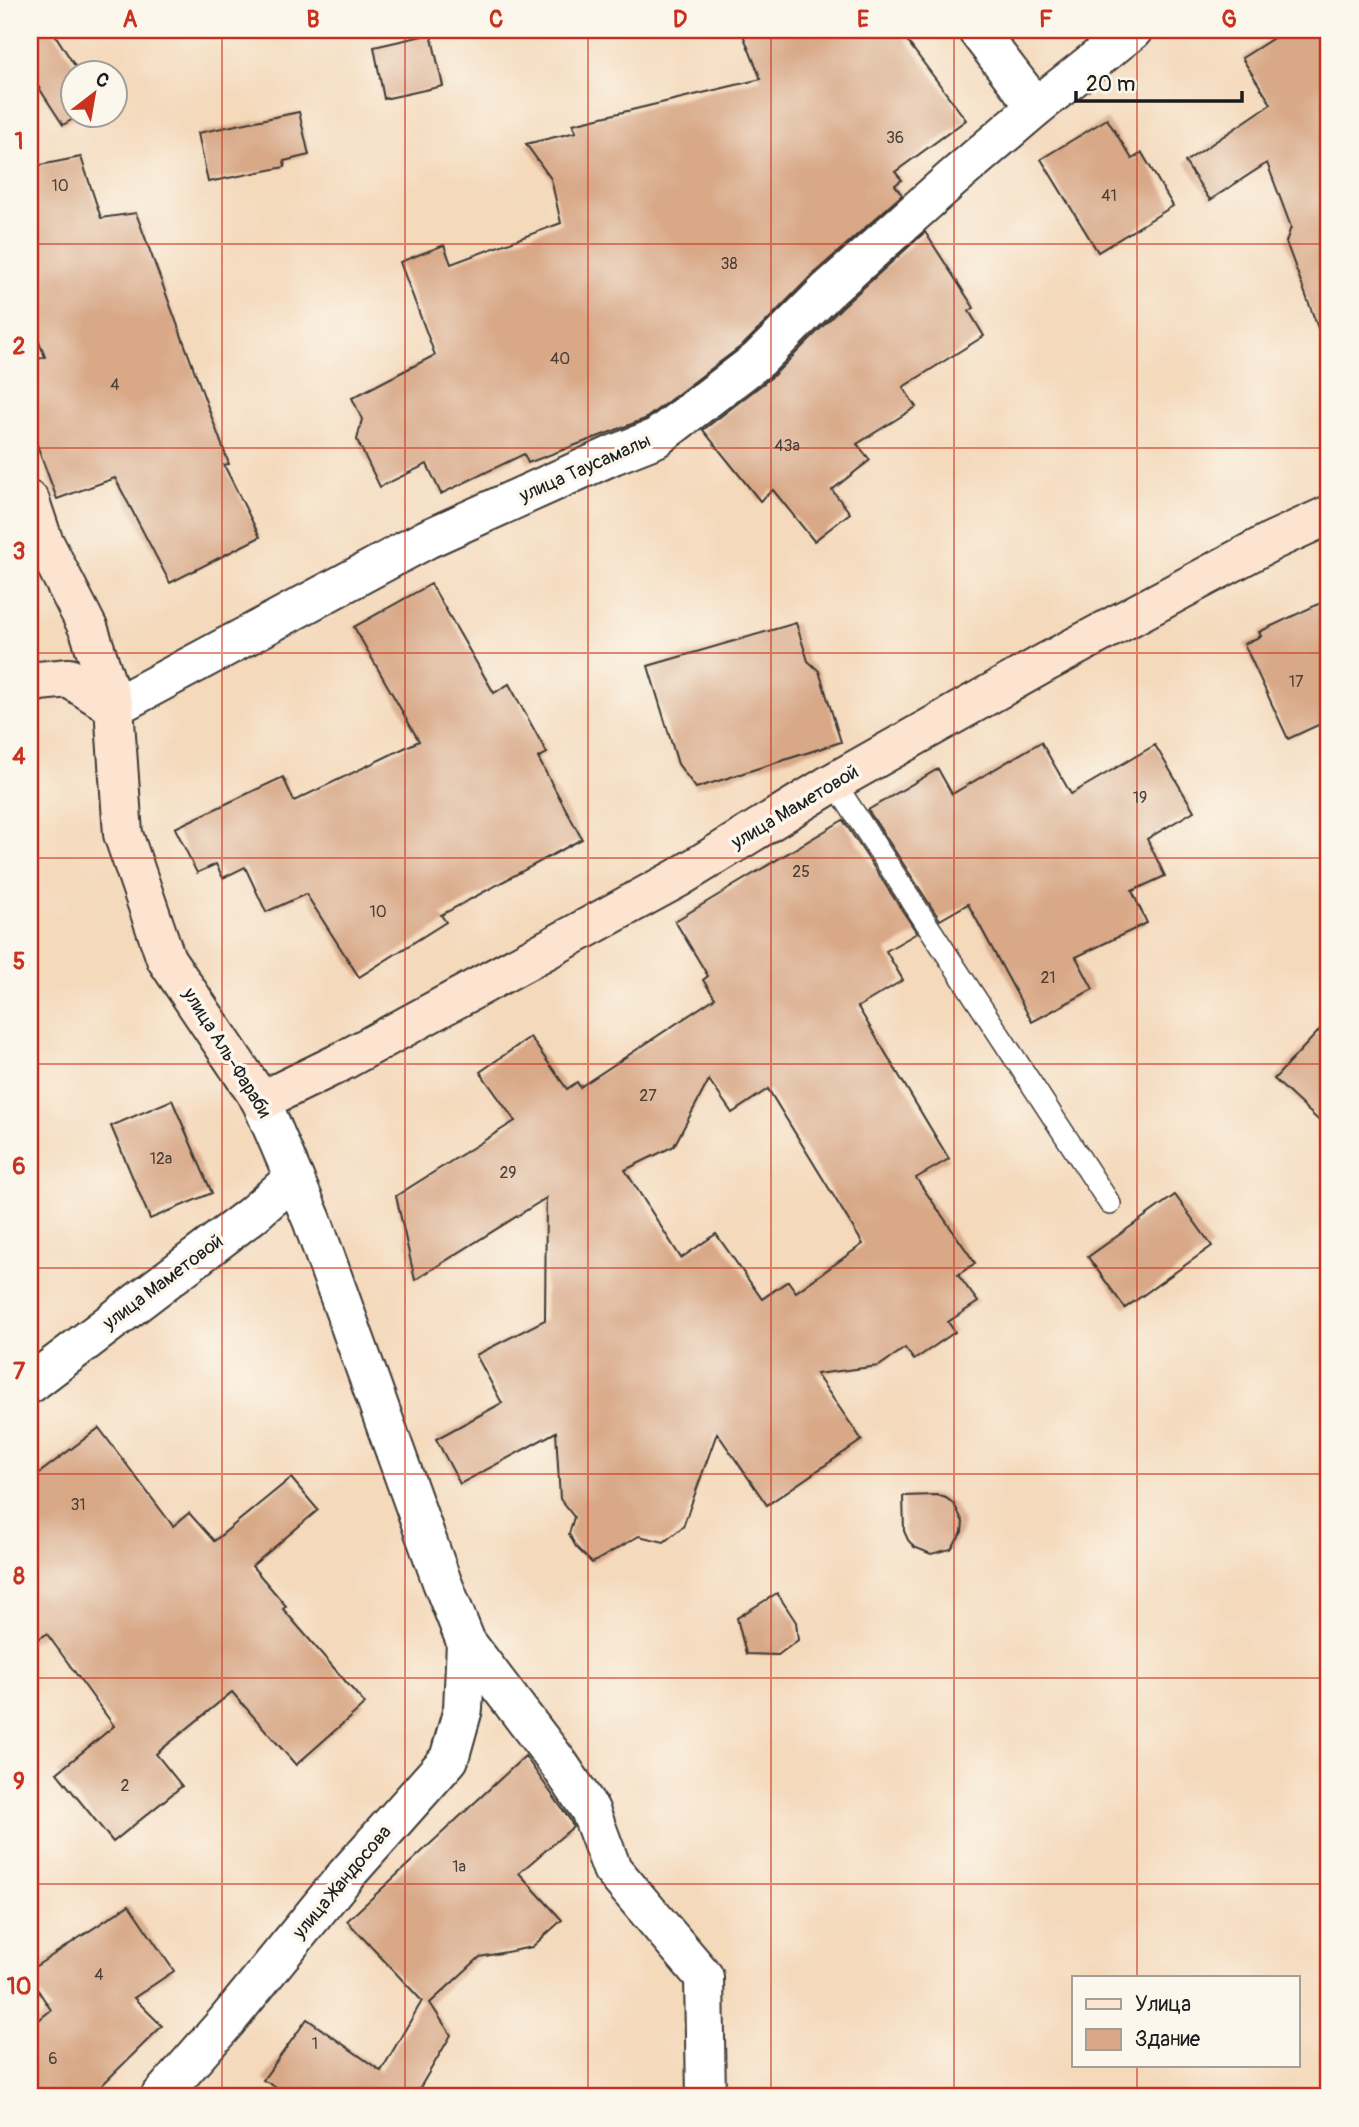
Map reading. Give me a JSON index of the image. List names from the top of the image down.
{
  "streets": {
    "street": [
      "улица Таусамалы",
      "улица Маметовой",
      "улица Аль-Фараби",
      "улица Жандосова"
    ]
  },
  "crossings": [
    ["улица Таусамалы", "улица Аль-Фараби"],
    ["улица Маметовой", "улица Аль-Фараби"],
    ["улица Аль-Фараби", "улица Жандосова"]
  ],
  "house_numbers": [
    "36",
    "10",
    "41",
    "38",
    "40",
    "4",
    "43а",
    "17",
    "19",
    "25",
    "10",
    "21",
    "27",
    "12а",
    "29",
    "31",
    "2",
    "1а",
    "4",
    "1",
    "6"
  ],
  "legend": ["Улица", "Здание"],
  "scale_bar": "20 m",
  "north": "top right",
  "grid": {
    "columns": [
      "A",
      "B",
      "C",
      "D",
      "E",
      "F",
      "G"
    ],
    "rows": [
      "1",
      "2",
      "3",
      "4",
      "5",
      "6",
      "7",
      "8",
      "9",
      "10"
    ]
  }
}
